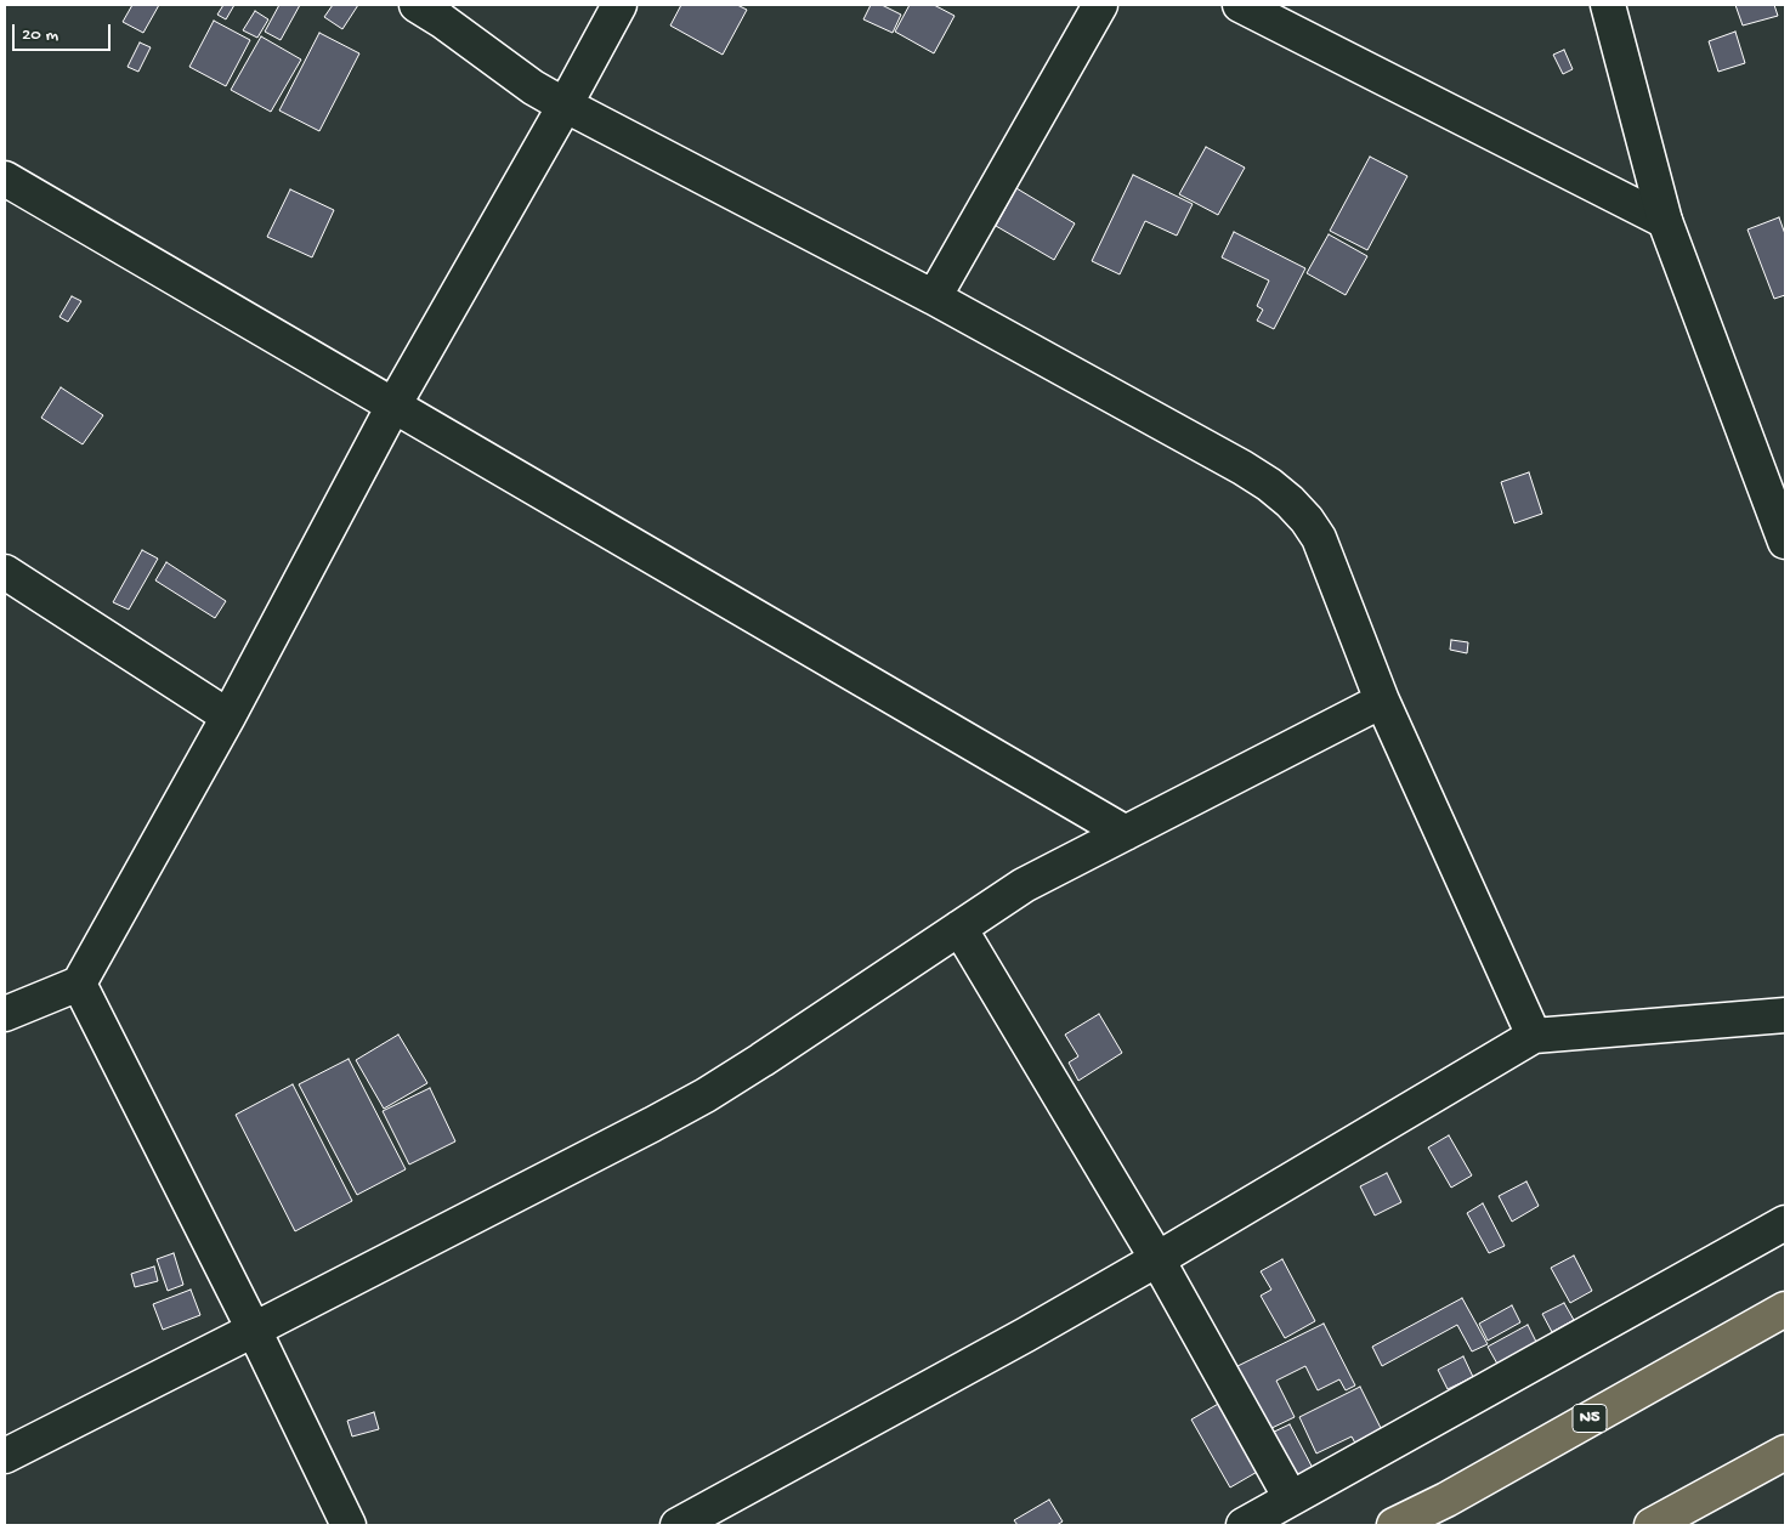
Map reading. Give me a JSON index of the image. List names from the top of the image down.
{
  "streets": {
    "highway": ["N5"]
  },
  "scale_bar": "20 m"
}
